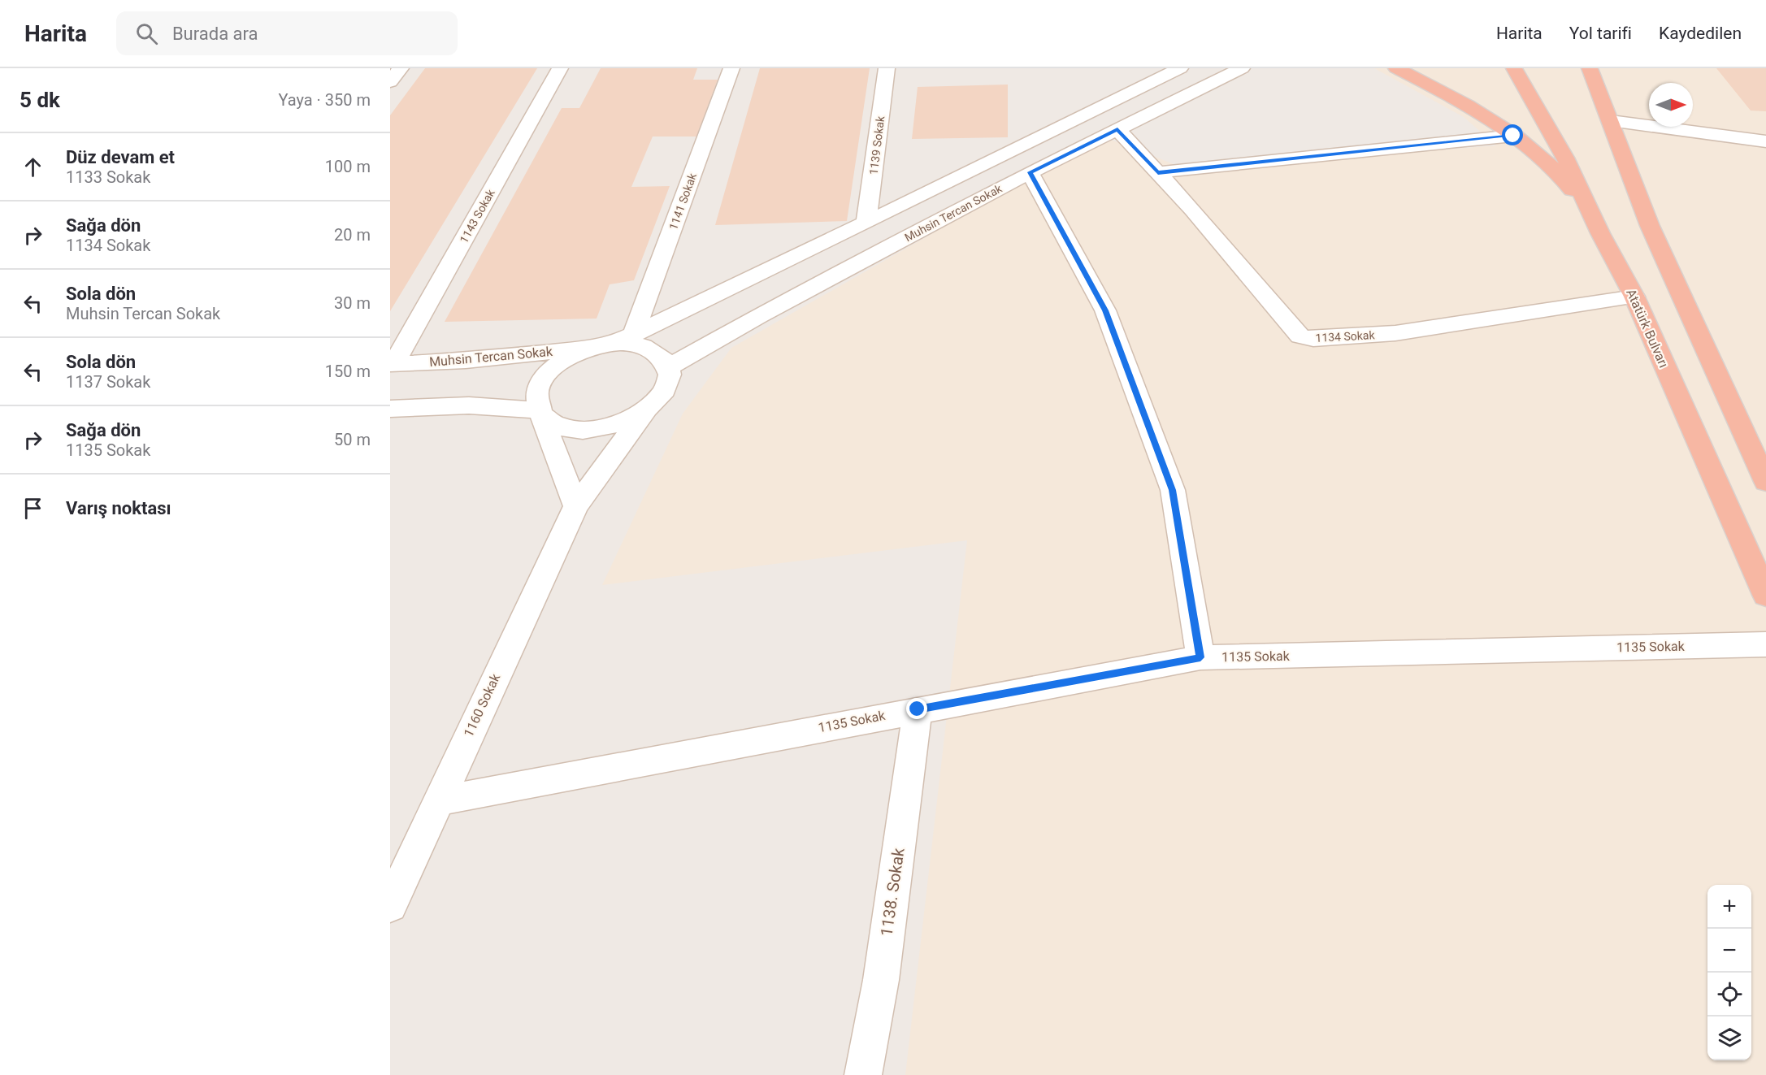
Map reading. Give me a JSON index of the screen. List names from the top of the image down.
{
  "streets": {
    "highway": ["Atatürk Bulvarı"],
    "street": [
      "1139 Sokak",
      "1141 Sokak",
      "Muhsin Tercan Sokak",
      "1143 Sokak",
      "1134 Sokak",
      "1135 Sokak",
      "1160 Sokak",
      "1138. Sokak"
    ]
  },
  "crossings": [
    ["1141 Sokak", "Muhsin Tercan Sokak"],
    ["1141 Sokak", "1160 Sokak"],
    ["Muhsin Tercan Sokak", "1143 Sokak"],
    ["Muhsin Tercan Sokak", "1134 Sokak"],
    ["Muhsin Tercan Sokak", "1160 Sokak"],
    ["Atatürk Bulvarı", "1134 Sokak"],
    ["1135 Sokak", "1160 Sokak"],
    ["1135 Sokak", "1138. Sokak"]
  ],
  "north": "right",
  "page": {
    "header": "Harita",
    "search": "Burada ara",
    "nav": ["Harita", "Yol tarifi", "Kaydedilen"],
    "heading": ["5 dk", "Yaya · 350 m"],
    "list": [
      ["Düz devam et", "1133 Sokak", "100 m"],
      ["Sağa dön", "1134 Sokak", "20 m"],
      ["Sola dön", "Muhsin Tercan Sokak", "30 m"],
      ["Sola dön", "1137 Sokak", "150 m"],
      ["Sağa dön", "1135 Sokak", "50 m"],
      "Varış noktası"
    ],
    "map_buttons": ["+", "−"]
  }
}
